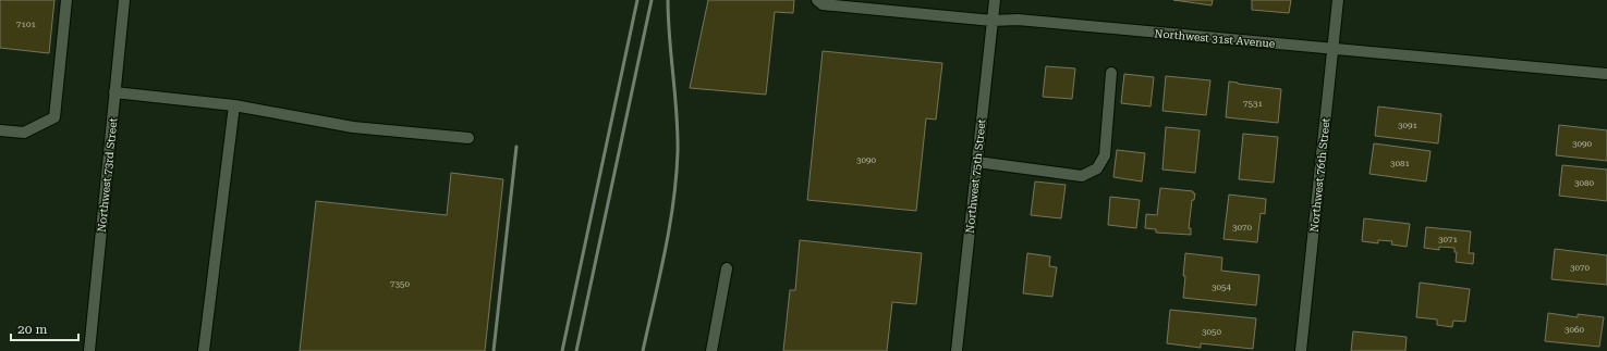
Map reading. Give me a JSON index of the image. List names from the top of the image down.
{
  "streets": {
    "street": [
      "Northwest 31st Avenue",
      "Northwest 73rd Street",
      "Northwest 76th Street",
      "Northwest 75th Street"
    ]
  },
  "crossings": [
    ["Northwest 31st Avenue", "Northwest 76th Street"],
    ["Northwest 31st Avenue", "Northwest 75th Street"]
  ],
  "house_numbers": [
    "7101",
    "7531",
    "3091",
    "3090",
    "3090",
    "3081",
    "3080",
    "3070",
    "3071",
    "3070",
    "7350",
    "3054",
    "3060",
    "3050"
  ],
  "scale_bar": "20 m"
}
